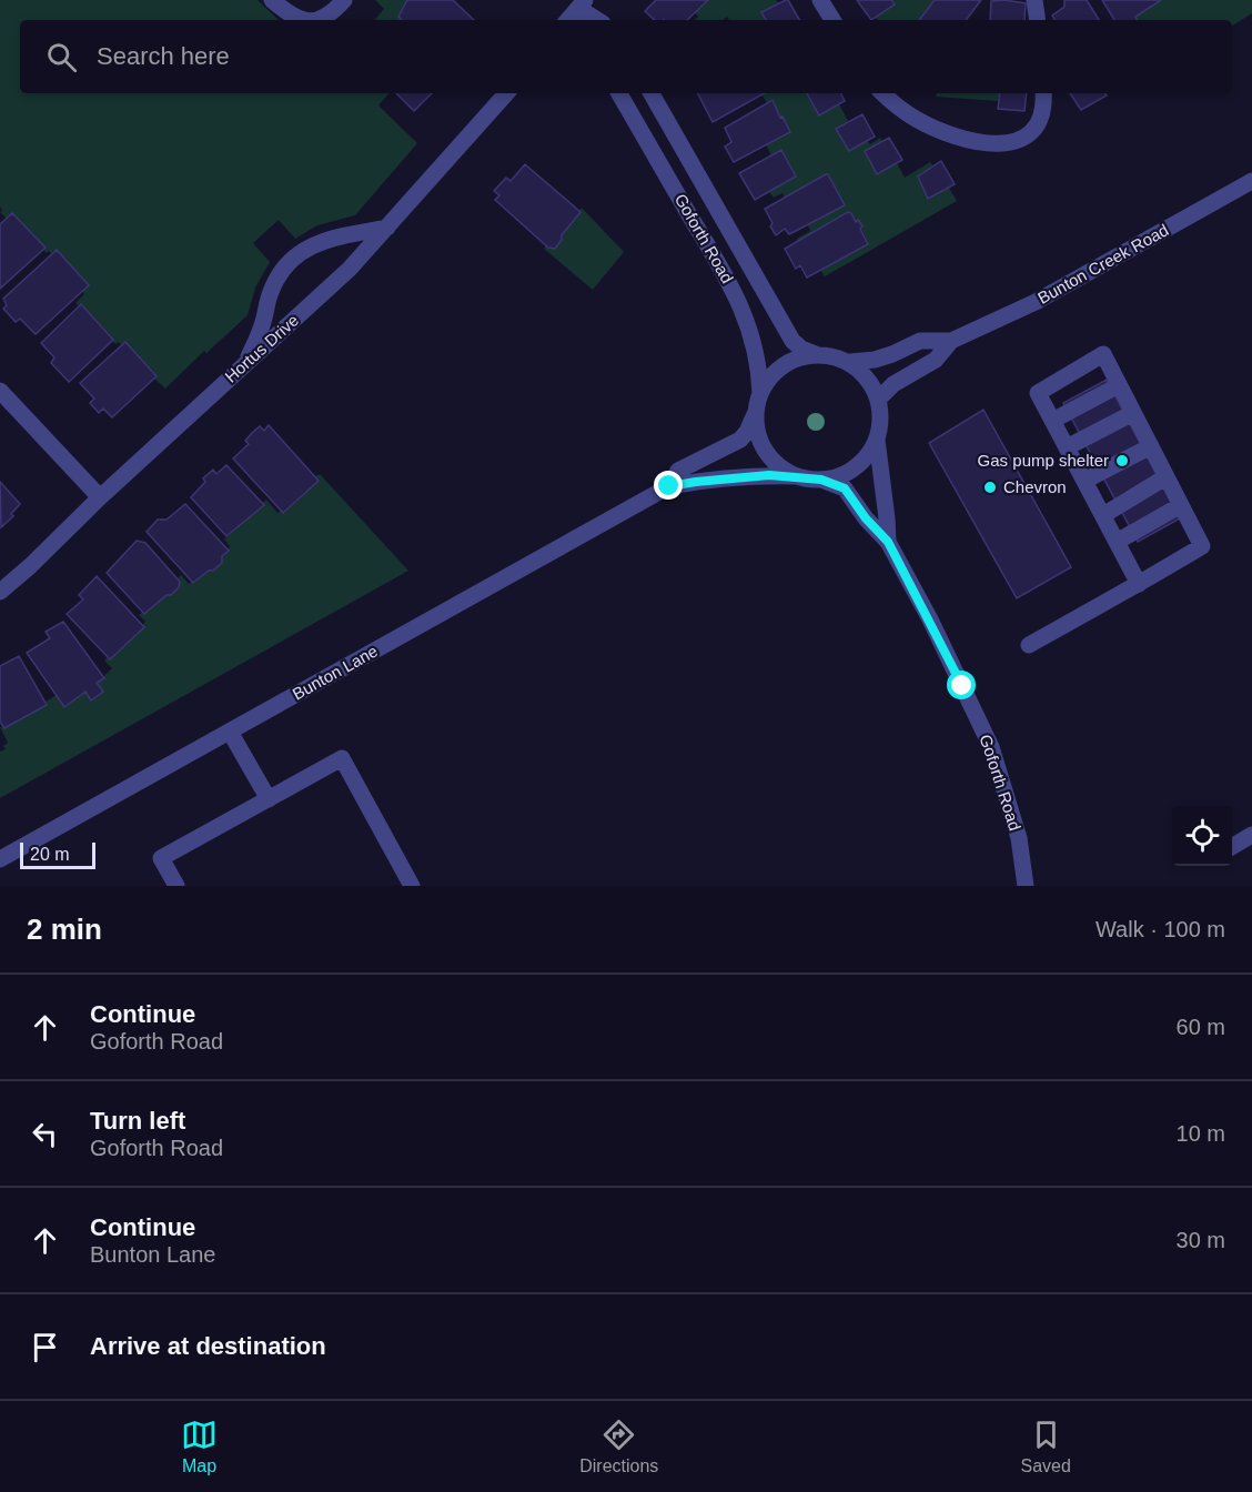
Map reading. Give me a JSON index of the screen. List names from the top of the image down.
{
  "streets": {
    "street": [
      "Goforth Road",
      "Bunton Creek Road",
      "Hortus Drive",
      "Bunton Lane"
    ]
  },
  "crossings": [
    ["Goforth Road", "Bunton Creek Road"],
    ["Goforth Road", "Bunton Lane"],
    ["Bunton Creek Road", "Bunton Lane"]
  ],
  "places": ["Gas pump shelter", "Chevron"],
  "scale_bar": "20 m",
  "page": {
    "search": "Search here",
    "scale": "20 m",
    "heading": ["2 min", "Walk · 100 m"],
    "list": [
      ["Continue", "Goforth Road", "60 m"],
      ["Turn left", "Goforth Road", "10 m"],
      ["Continue", "Bunton Lane", "30 m"],
      "Arrive at destination"
    ],
    "nav": ["Map", "Directions", "Saved"]
  }
}
